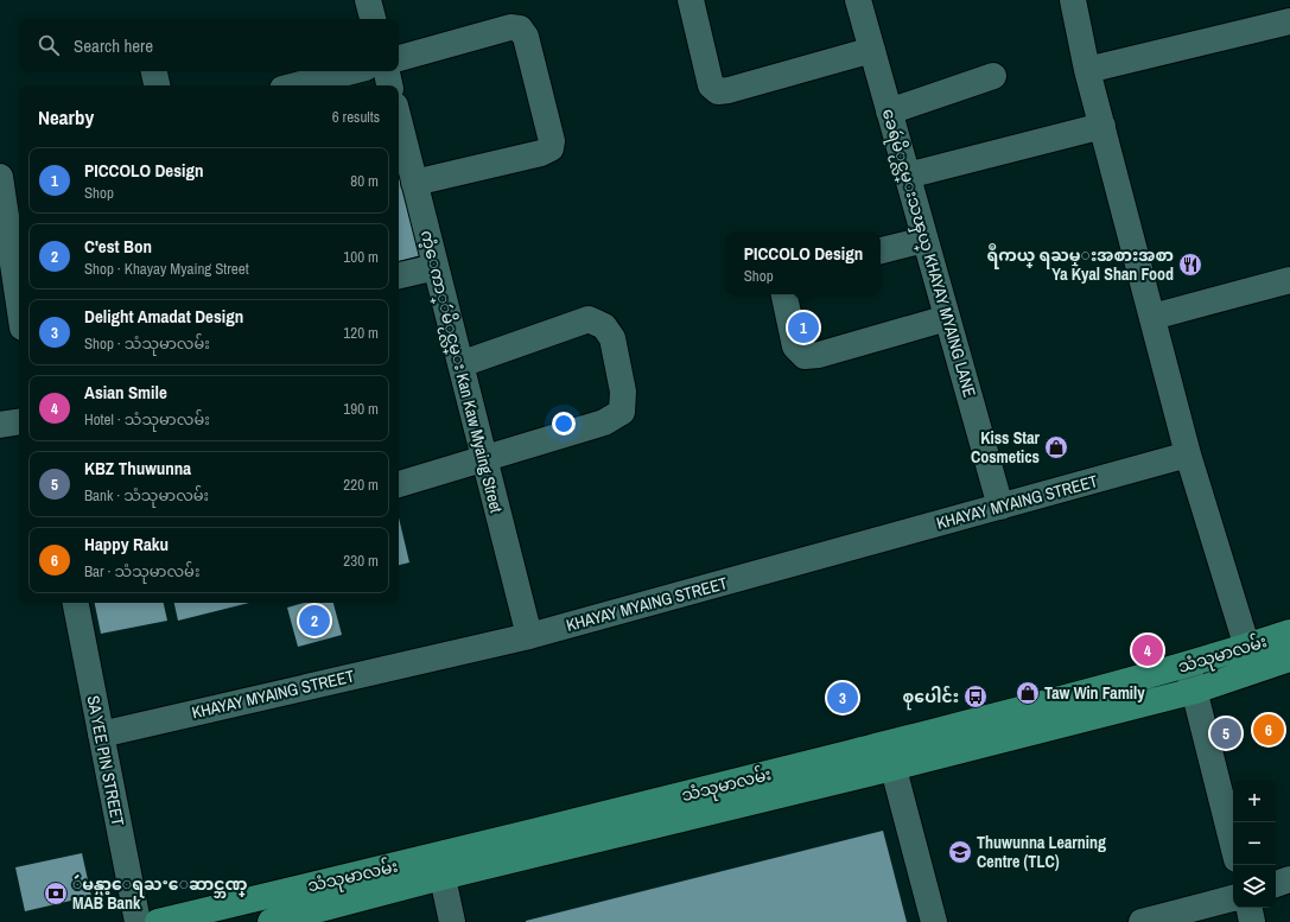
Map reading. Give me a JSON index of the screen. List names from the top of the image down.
{
  "streets": {
    "main road": ["သံသုမာလမ်း"],
    "street": [
      "ခေရဴမိႂင္လမ္းသၾယ္ KHAYAY MYAING LANE",
      "ကံ့ေကာ္ဴမိႂင္လမ္း Kan Kaw Myaing Street",
      "KHAYAY MYAING STREET",
      "SA YEE PIN STREET"
    ]
  },
  "crossings": [
    ["ခေရဴမိႂင္လမ္းသၾယ္ KHAYAY MYAING LANE", "KHAYAY MYAING STREET"],
    ["ကံ့ေကာ္ဴမိႂင္လမ္း Kan Kaw Myaing Street", "KHAYAY MYAING STREET"],
    ["KHAYAY MYAING STREET", "SA YEE PIN STREET"]
  ],
  "places": {
    "restaurant": ["ရဳကယ္ ရႀမ္းအစားအစာ Ya Kyal Shan Food"],
    "shop": ["Kiss Star Cosmetics", "Taw Win Family"],
    "bus stop": ["စုပေါင်း"],
    "school or university": ["Thuwunna Learning Centre (TLC)"],
    "bank": ["ဴမန္မာ့ေရႀႚေဆာင္ဘဏ္ MAB Bank"]
  },
  "page": {
    "search": "Search here",
    "heading": ["Nearby", "6 results"],
    "list": [
      {
        "mark": "1",
        "name": "PICCOLO Design",
        "note": "Shop",
        "value": "80 m"
      },
      {
        "mark": "2",
        "name": "C'est Bon",
        "note": "Shop · Khayay Myaing Street",
        "value": "100 m"
      },
      {
        "mark": "3",
        "name": "Delight Amadat Design",
        "note": "Shop · သံသုမာလမ်း",
        "value": "120 m"
      },
      {
        "mark": "4",
        "name": "Asian Smile",
        "note": "Hotel · သံသုမာလမ်း",
        "value": "190 m"
      },
      {
        "mark": "5",
        "name": "KBZ Thuwunna",
        "note": "Bank · သံသုမာလမ်း",
        "value": "220 m"
      },
      {
        "mark": "6",
        "name": "Happy Raku",
        "note": "Bar · သံသုမာလမ်း",
        "value": "230 m"
      }
    ],
    "popup": ["PICCOLO Design", "Shop"],
    "pins": [
      "1",
      "2",
      "4",
      "3",
      "6",
      "5"
    ],
    "map_buttons": ["+", "−"]
  }
}
